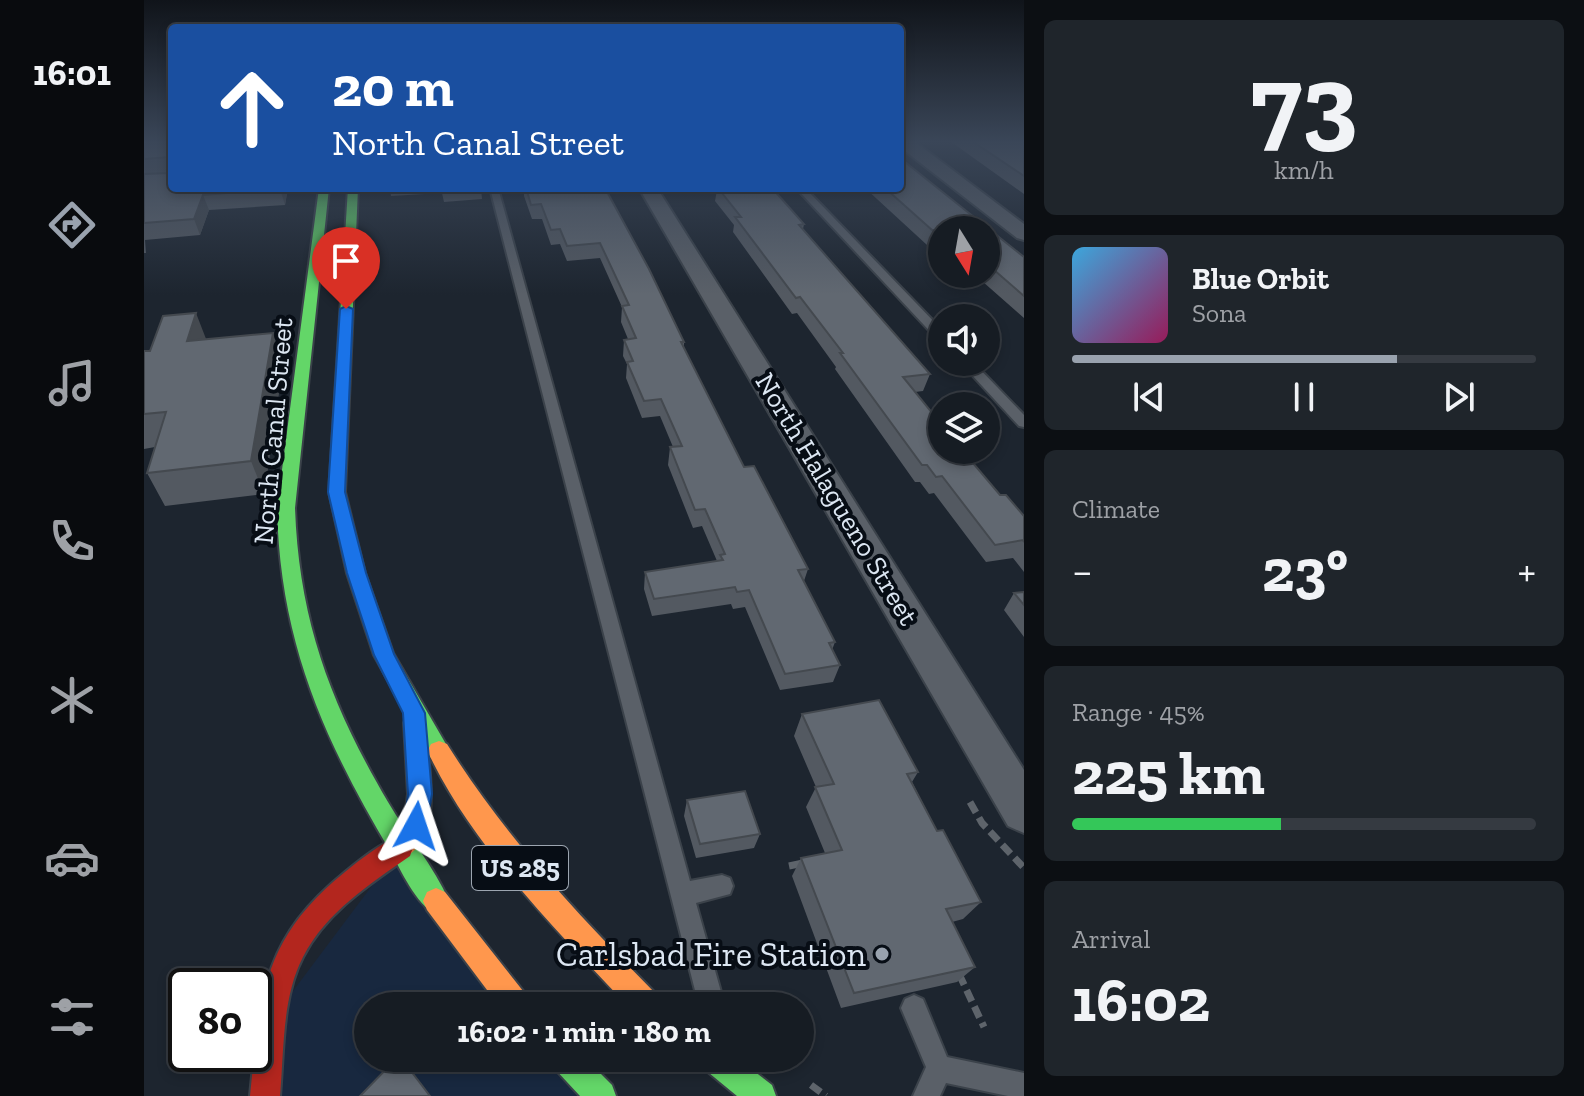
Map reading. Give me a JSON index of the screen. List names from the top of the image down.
{
  "streets": {
    "main road": ["North Canal Street", "US 285"],
    "street": ["North Halagueno Street"]
  },
  "places": ["Carlsbad Fire Station"],
  "north": "bottom",
  "page": {
    "tabs": "16:01",
    "tile": [
      ["73", "km/h"],
      "Climate",
      ["Range · 45%", "225 km"],
      ["Arrival", "16:02"]
    ],
    "turn": ["20 m", "North Canal Street"],
    "song": ["Blue Orbit", "Sona"],
    "heat": ["−", "23°", "+"],
    "limit": "80",
    "trip": "16:02 · 1 min · 180 m"
  }
}
